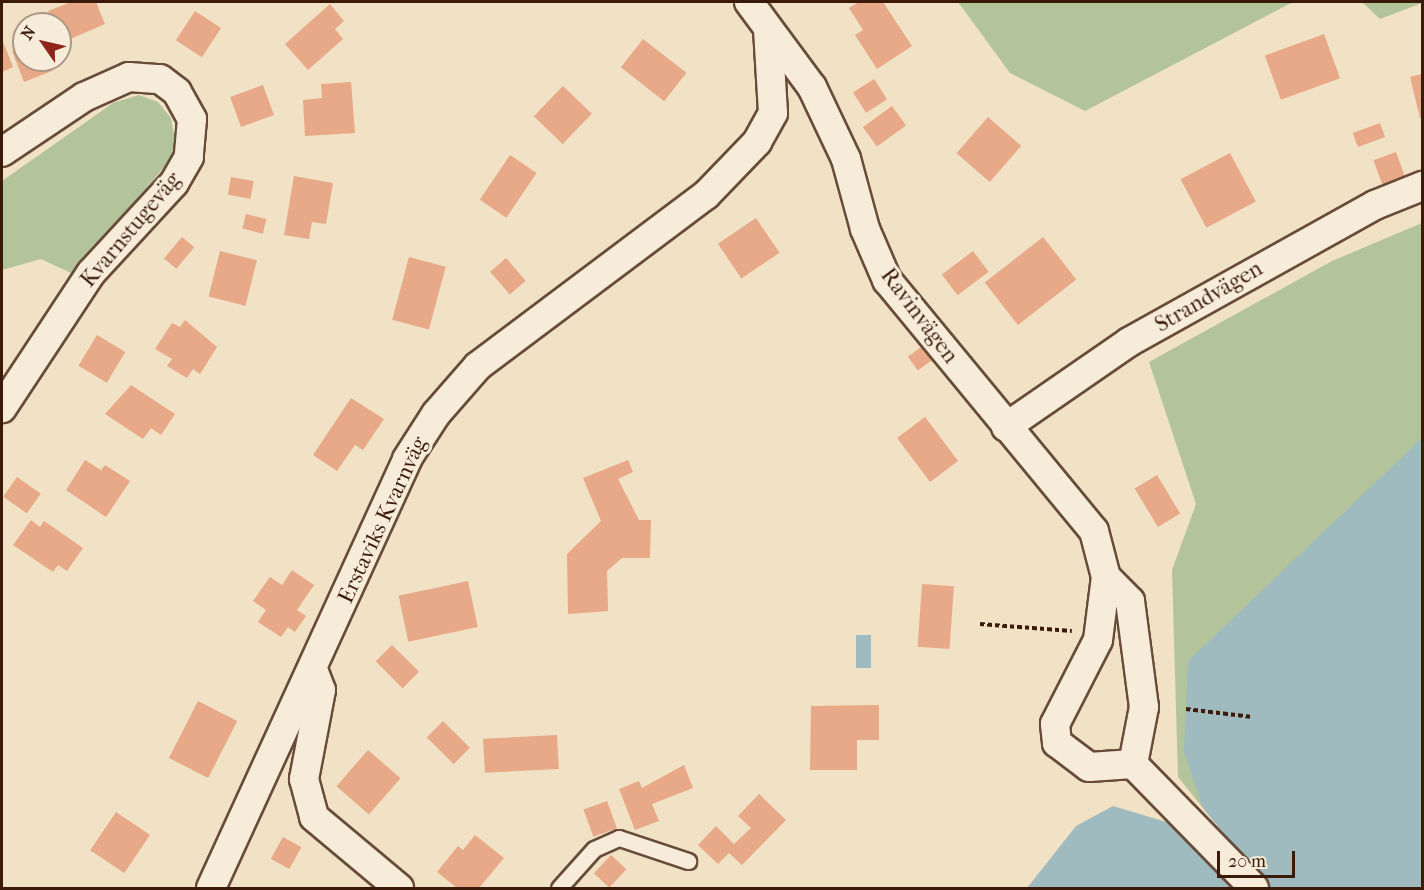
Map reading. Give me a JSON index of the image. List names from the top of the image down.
{
  "streets": {
    "street": [
      "Kvarnstugeväg",
      "Strandvägen",
      "Ravinvägen",
      "Erstaviks Kvarnväg"
    ]
  },
  "crossings": [
    ["Strandvägen", "Ravinvägen"],
    ["Ravinvägen", "Erstaviks Kvarnväg"]
  ],
  "scale_bar": "20 m",
  "north": "top left"
}
